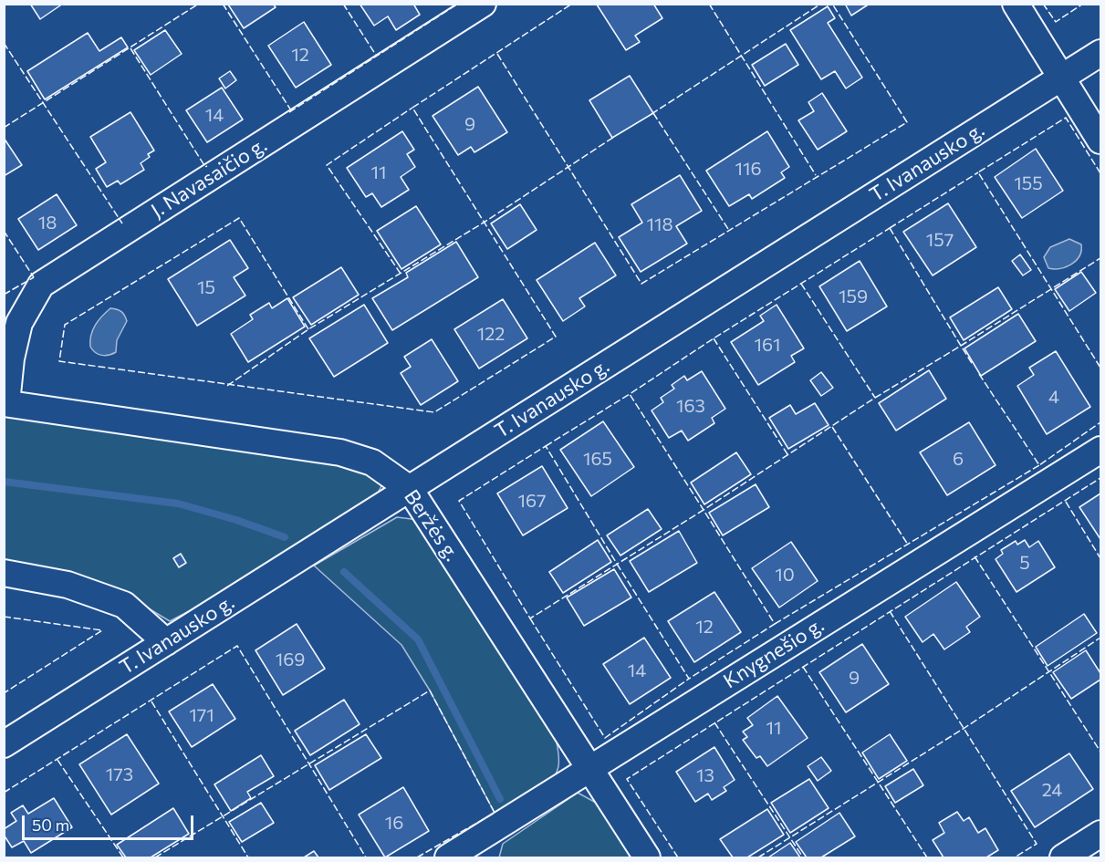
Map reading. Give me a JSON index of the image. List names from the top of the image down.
{
  "streets": {
    "street": [
      "T. Ivanausko g.",
      "J. Navasaičio g.",
      "Beržės g.",
      "Knygnešio g."
    ]
  },
  "crossings": [
    ["T. Ivanausko g.", "Beržės g."],
    ["J. Navasaičio g.", "Beržės g."],
    ["Beržės g.", "Knygnešio g."]
  ],
  "house_numbers": [
    "12",
    "14",
    "9",
    "116",
    "11",
    "155",
    "18",
    "118",
    "157",
    "15",
    "159",
    "122",
    "161",
    "4",
    "163",
    "165",
    "6",
    "167",
    "5",
    "10",
    "12",
    "169",
    "14",
    "9",
    "171",
    "11",
    "173",
    "13",
    "24",
    "16"
  ],
  "scale_bar": "50 m"
}
